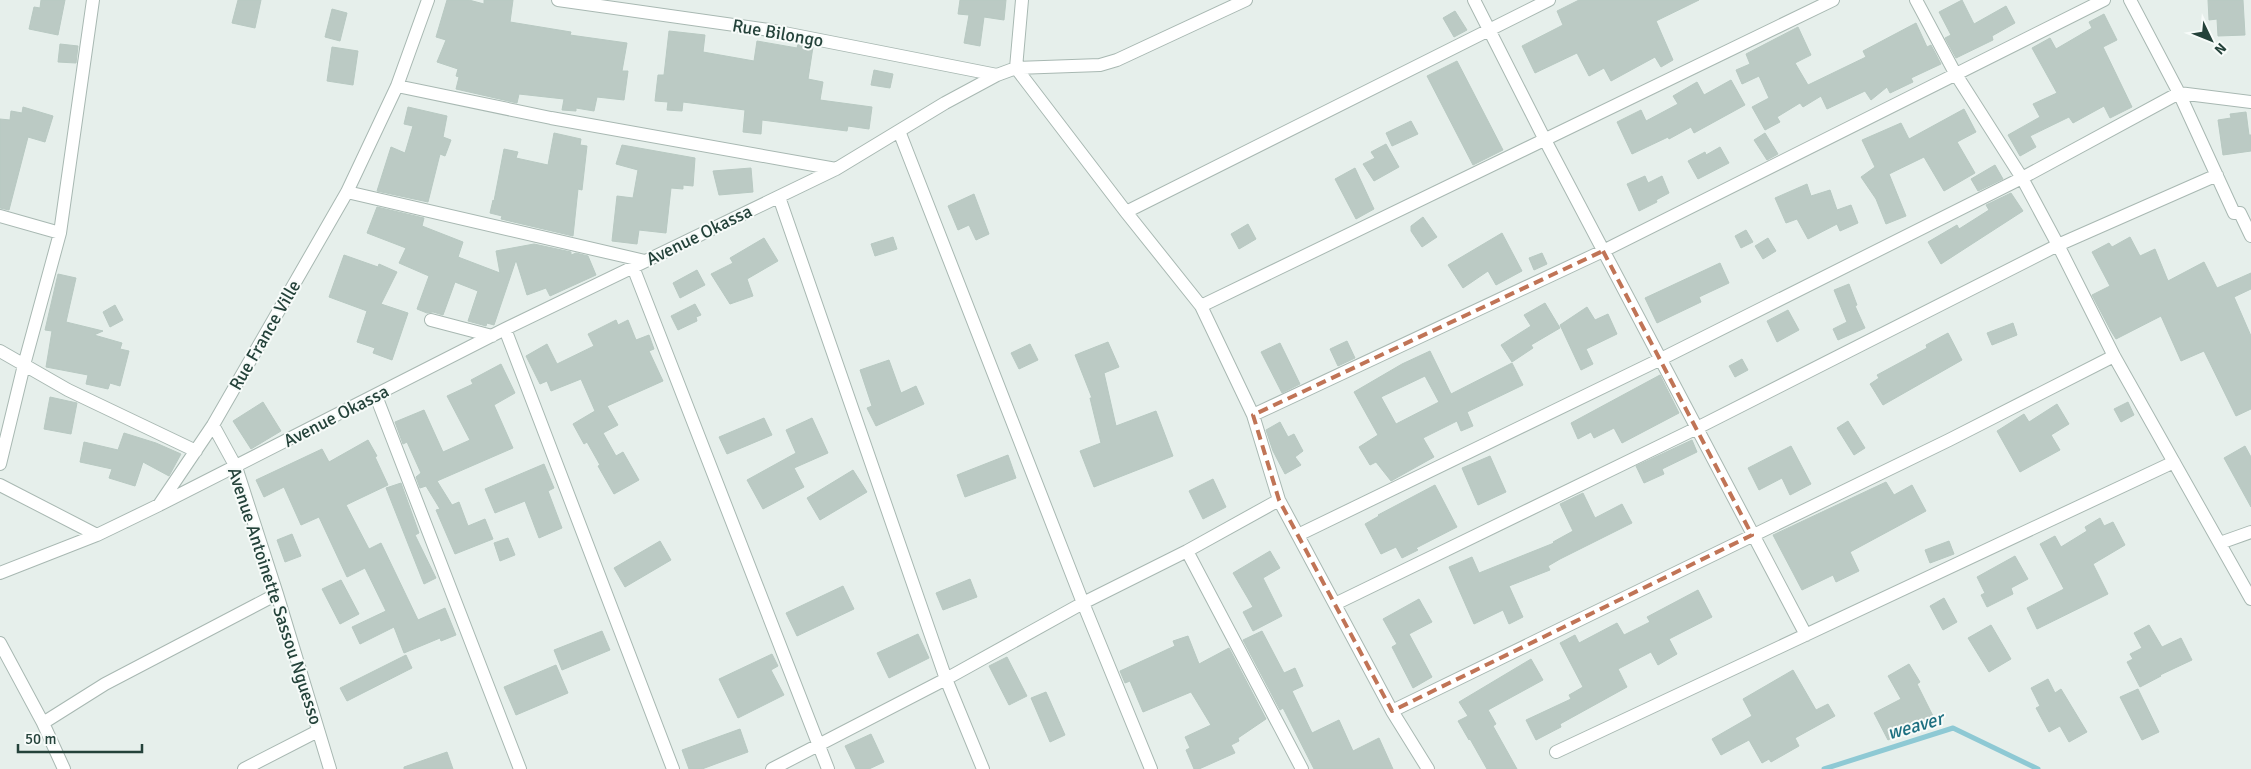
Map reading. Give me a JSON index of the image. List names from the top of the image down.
{
  "streets": {
    "street": [
      "Rue Bilongo",
      "Avenue Okassa",
      "Rue France Ville",
      "Avenue Antoinette Sassou Nguesso"
    ]
  },
  "crossings": [
    ["Rue Bilongo", "Avenue Okassa"],
    ["Avenue Okassa", "Rue France Ville"],
    ["Avenue Okassa", "Avenue Antoinette Sassou Nguesso"],
    ["Rue France Ville", "Avenue Antoinette Sassou Nguesso"]
  ],
  "water": ["weaver"],
  "scale_bar": "50 m",
  "north": "bottom right"
}
